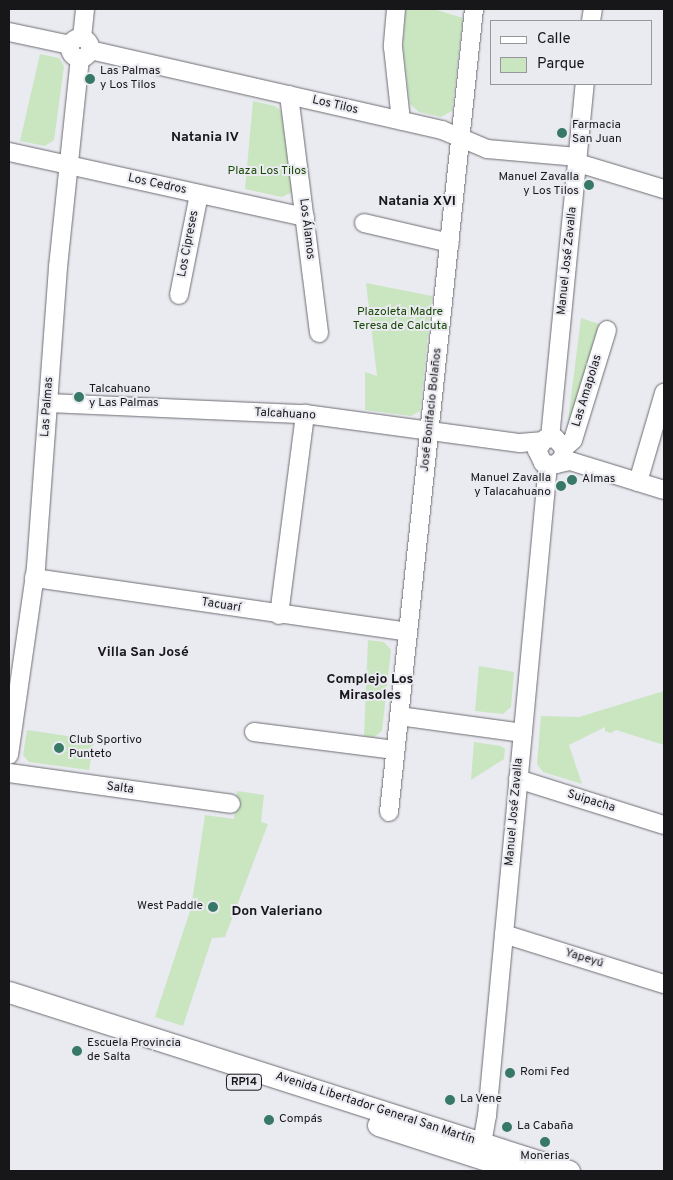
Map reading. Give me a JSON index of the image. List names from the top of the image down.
{
  "streets": {
    "main road": ["RP14", "Avenida Libertador General San Martín"],
    "street": [
      "Los Tilos",
      "Los Cedros",
      "Los Álamos",
      "Los Cipreses",
      "Manuel José Zavalla",
      "Las Amapolas",
      "Las Palmas",
      "José Bonifacio Bolaños",
      "Talcahuano",
      "Tacuarí",
      "Salta",
      "Suipacha",
      "Yapeyú"
    ]
  },
  "crossings": [
    ["Los Tilos", "Los Álamos"],
    ["Los Tilos", "Manuel José Zavalla"],
    ["Los Tilos", "Las Palmas"],
    ["Los Tilos", "José Bonifacio Bolaños"],
    ["Los Cedros", "Los Álamos"],
    ["Los Cedros", "Los Cipreses"],
    ["Los Cedros", "Las Palmas"],
    ["Manuel José Zavalla", "Las Amapolas"],
    ["Manuel José Zavalla", "Talcahuano"],
    ["Manuel José Zavalla", "Suipacha"],
    ["Manuel José Zavalla", "Yapeyú"],
    ["Manuel José Zavalla", "Avenida Libertador General San Martín"],
    ["Las Amapolas", "Talcahuano"],
    ["Las Palmas", "Talcahuano"],
    ["Las Palmas", "Tacuarí"],
    ["José Bonifacio Bolaños", "Talcahuano"],
    ["José Bonifacio Bolaños", "Tacuarí"]
  ],
  "districts": [
    "Natania IV",
    "Natania XVI",
    "Villa San José",
    "Complejo Los Mirasoles",
    "Don Valeriano"
  ],
  "parks": ["Plaza Los Tilos", "Plazoleta Madre Teresa de Calcuta"],
  "places": [
    "Las Palmas y Los Tilos",
    "Farmacia San Juan",
    "Manuel Zavalla y Los Tilos",
    "Talcahuano y Las Palmas",
    "Almas",
    "Manuel Zavalla y Talacahuano",
    "Club Sportivo Punteto",
    "West Paddle",
    "Escuela Provincia de Salta",
    "Romi Fed",
    "La Vene",
    "Compás",
    "La Cabaña",
    "Monerias"
  ],
  "legend": ["Calle", "Parque"]
}
